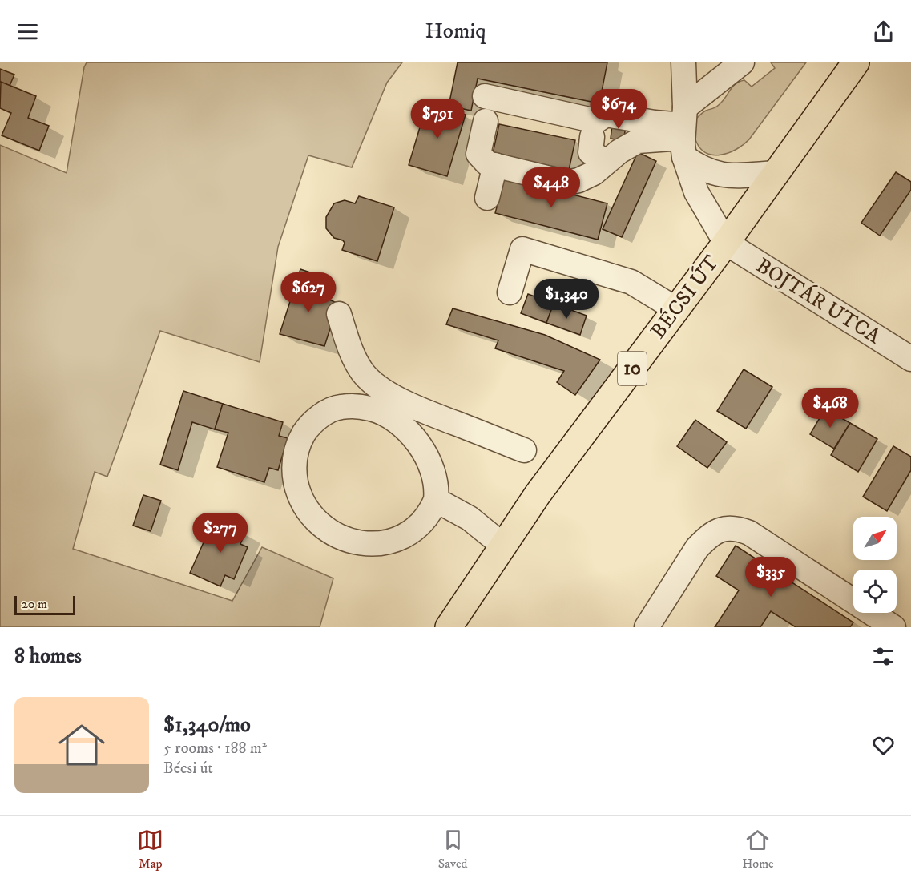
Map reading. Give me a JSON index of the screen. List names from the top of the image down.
{
  "streets": {
    "main road": ["BÉCSI ÚT", "10"],
    "street": ["BOJTÁR UTCA"]
  },
  "crossings": [
    ["BÉCSI ÚT", "BOJTÁR UTCA"]
  ],
  "scale_bar": "20 m",
  "north": "top right",
  "page": {
    "header": "Homiq",
    "price": [
      "$674",
      "$791",
      "$448",
      "$627",
      "$1,340",
      "$468",
      "$277",
      "$335"
    ],
    "scale": "20 m",
    "heading": "8 homes",
    "list": [
      {
        "name": "$1,340/mo",
        "note": "5 rooms · 188 m² · Bécsi út"
      }
    ],
    "tabs": ["Map", "Saved", "Home"]
  }
}
